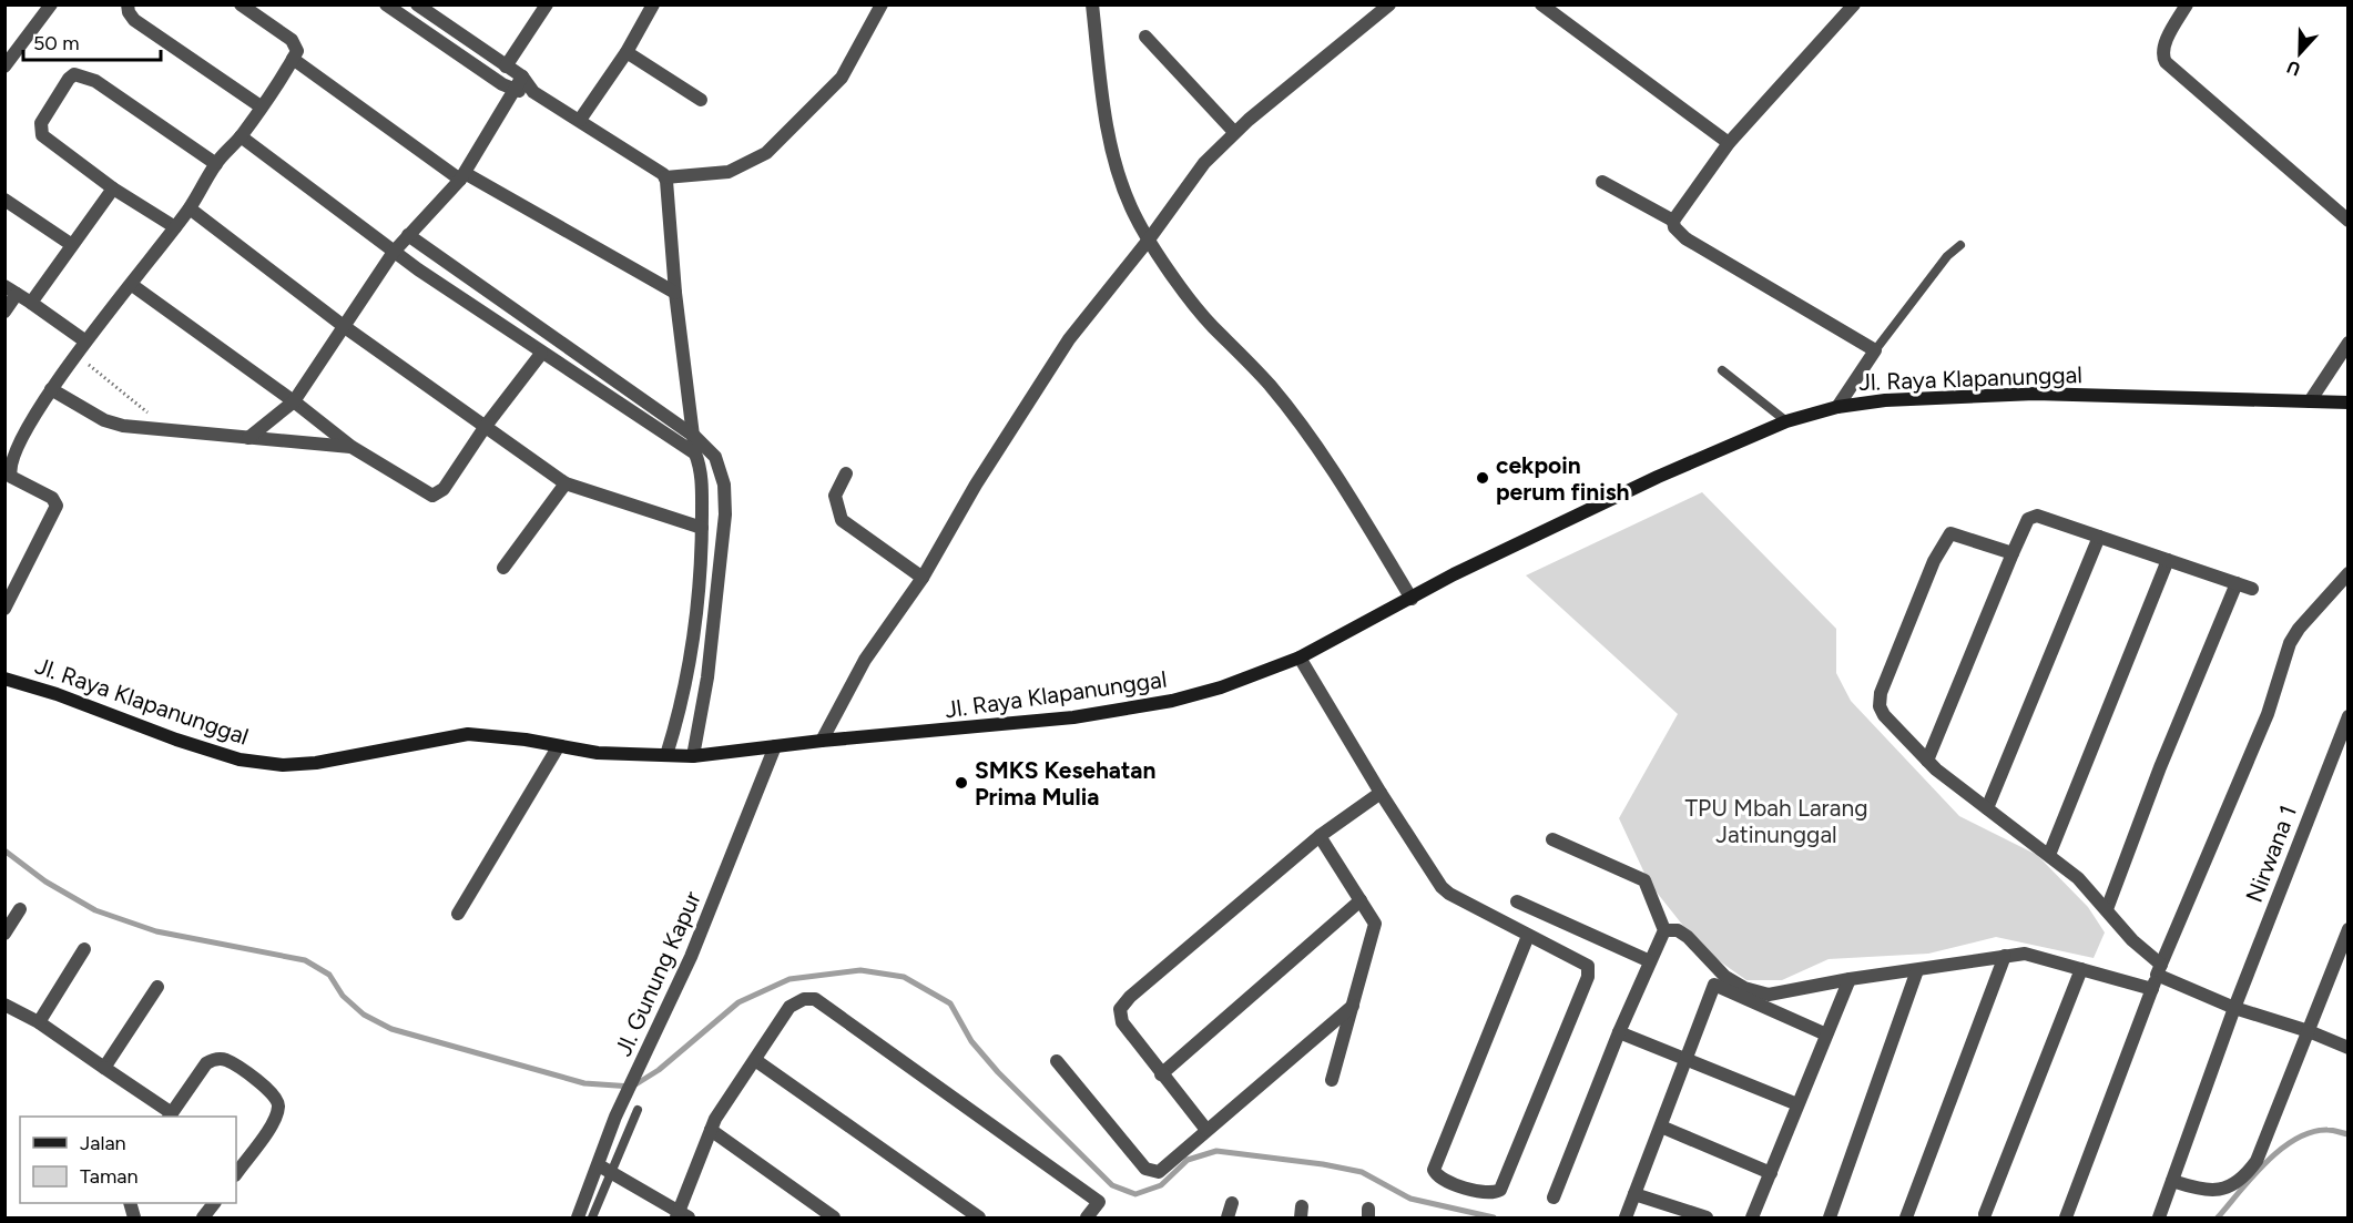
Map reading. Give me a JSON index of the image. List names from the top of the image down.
{
  "streets": {
    "street": ["Jl. Raya Klapanunggal", "Nirwana 1", "Jl. Gunung Kapur"]
  },
  "crossings": [
    ["Jl. Raya Klapanunggal", "Jl. Gunung Kapur"]
  ],
  "parks": ["TPU Mbah Larang Jatinunggal"],
  "places": ["cekpoin perum finish", "SMKS Kesehatan Prima Mulia"],
  "legend": ["Jalan", "Taman"],
  "scale_bar": "50 m",
  "north": "bottom"
}
